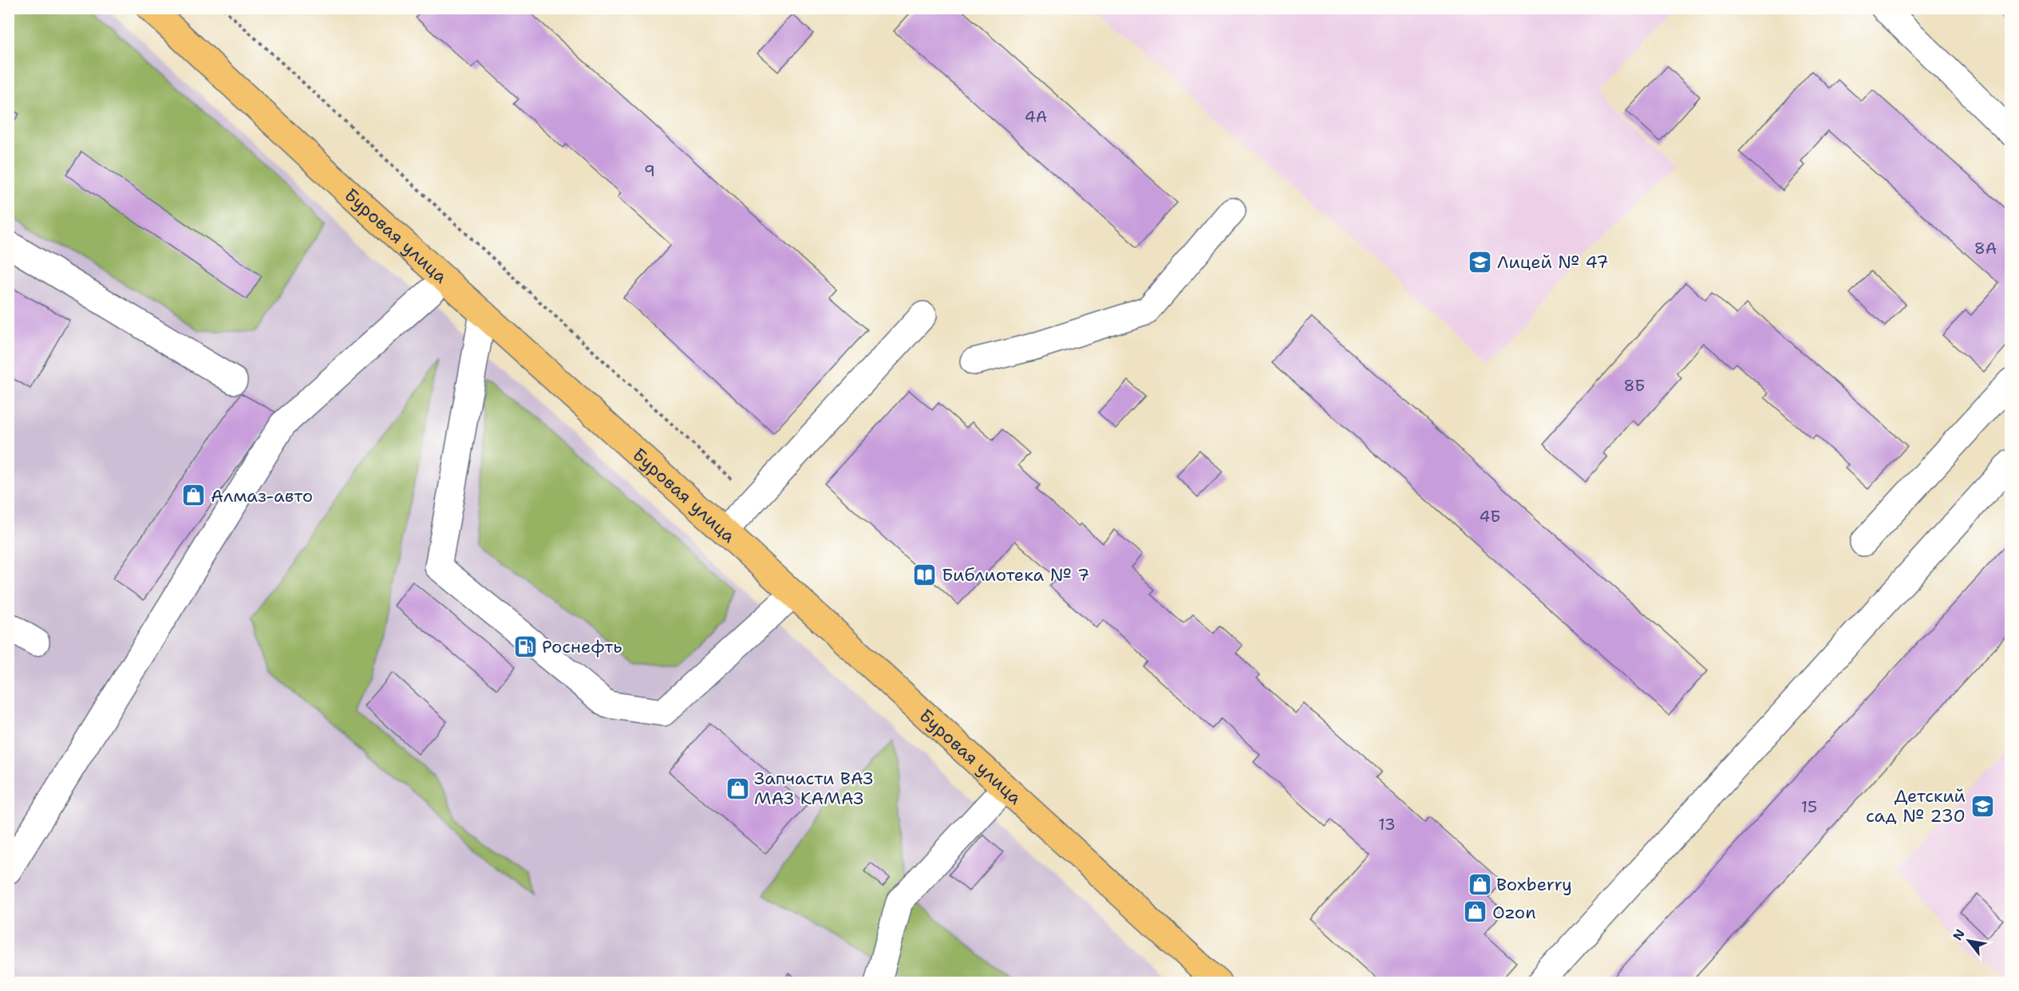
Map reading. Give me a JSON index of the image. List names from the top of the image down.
{
  "streets": {
    "main road": ["Буровая улица"]
  },
  "places": {
    "school or university": ["Лицей № 47", "Детский сад № 230"],
    "shop": [
      "Алмаз-авто",
      "Запчасти ВАЗ МАЗ КАМАЗ",
      "Boxberry",
      "Ozon"
    ],
    "library": ["Библиотека № 7"],
    "fuel station": ["Роснефть"]
  },
  "house_numbers": [
    "4А",
    "9",
    "8А",
    "8Б",
    "4Б",
    "15",
    "13"
  ],
  "north": "top left"
}
